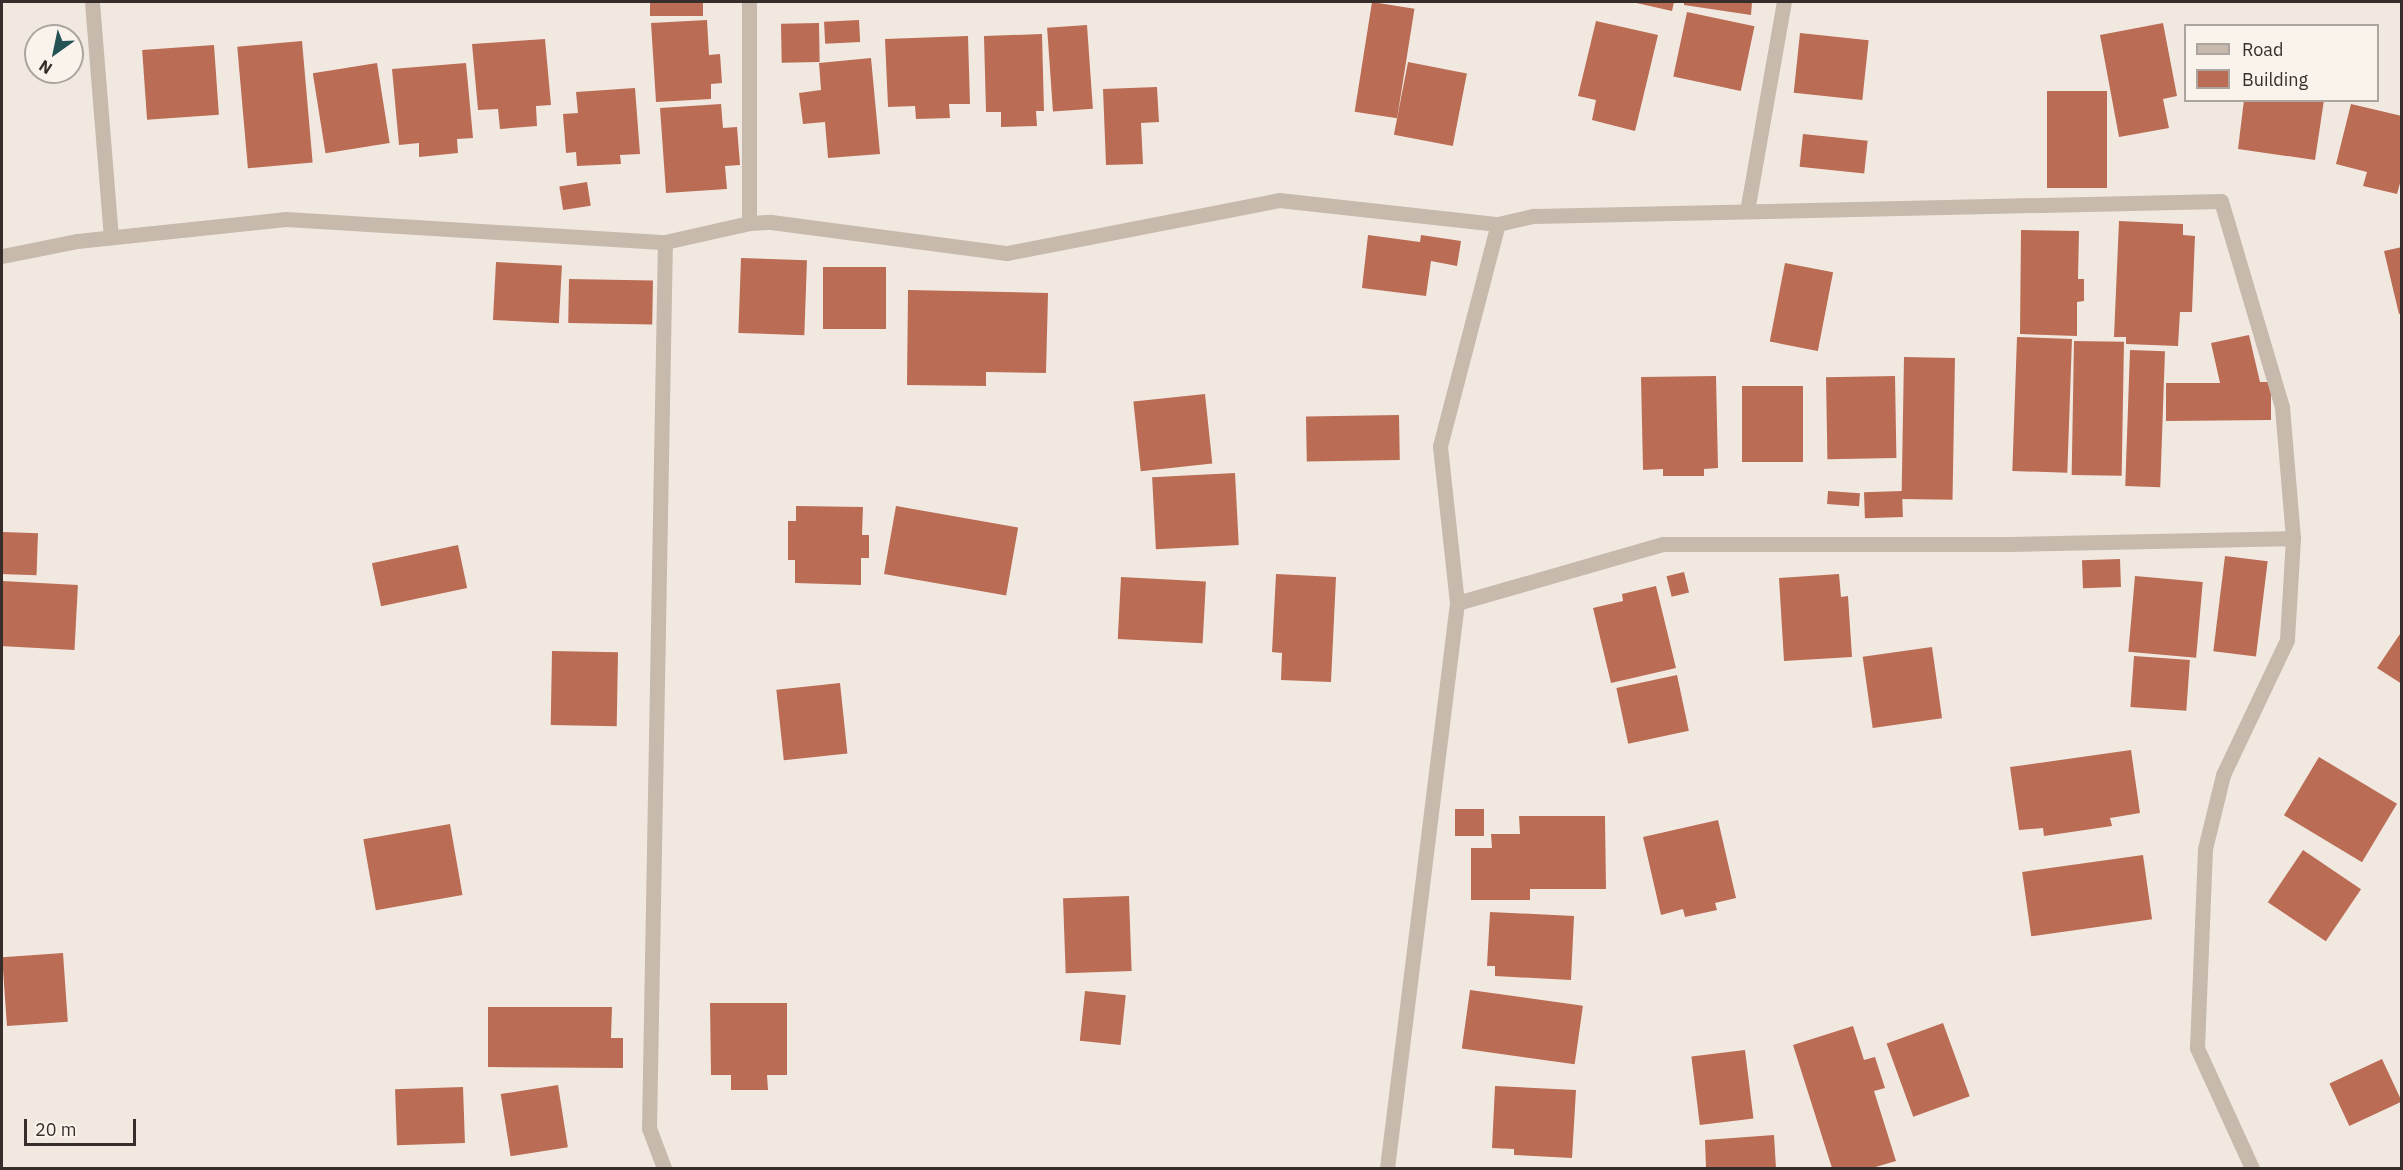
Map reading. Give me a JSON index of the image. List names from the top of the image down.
{
  "legend": ["Road", "Building"],
  "scale_bar": "20 m",
  "north": "bottom left"
}
